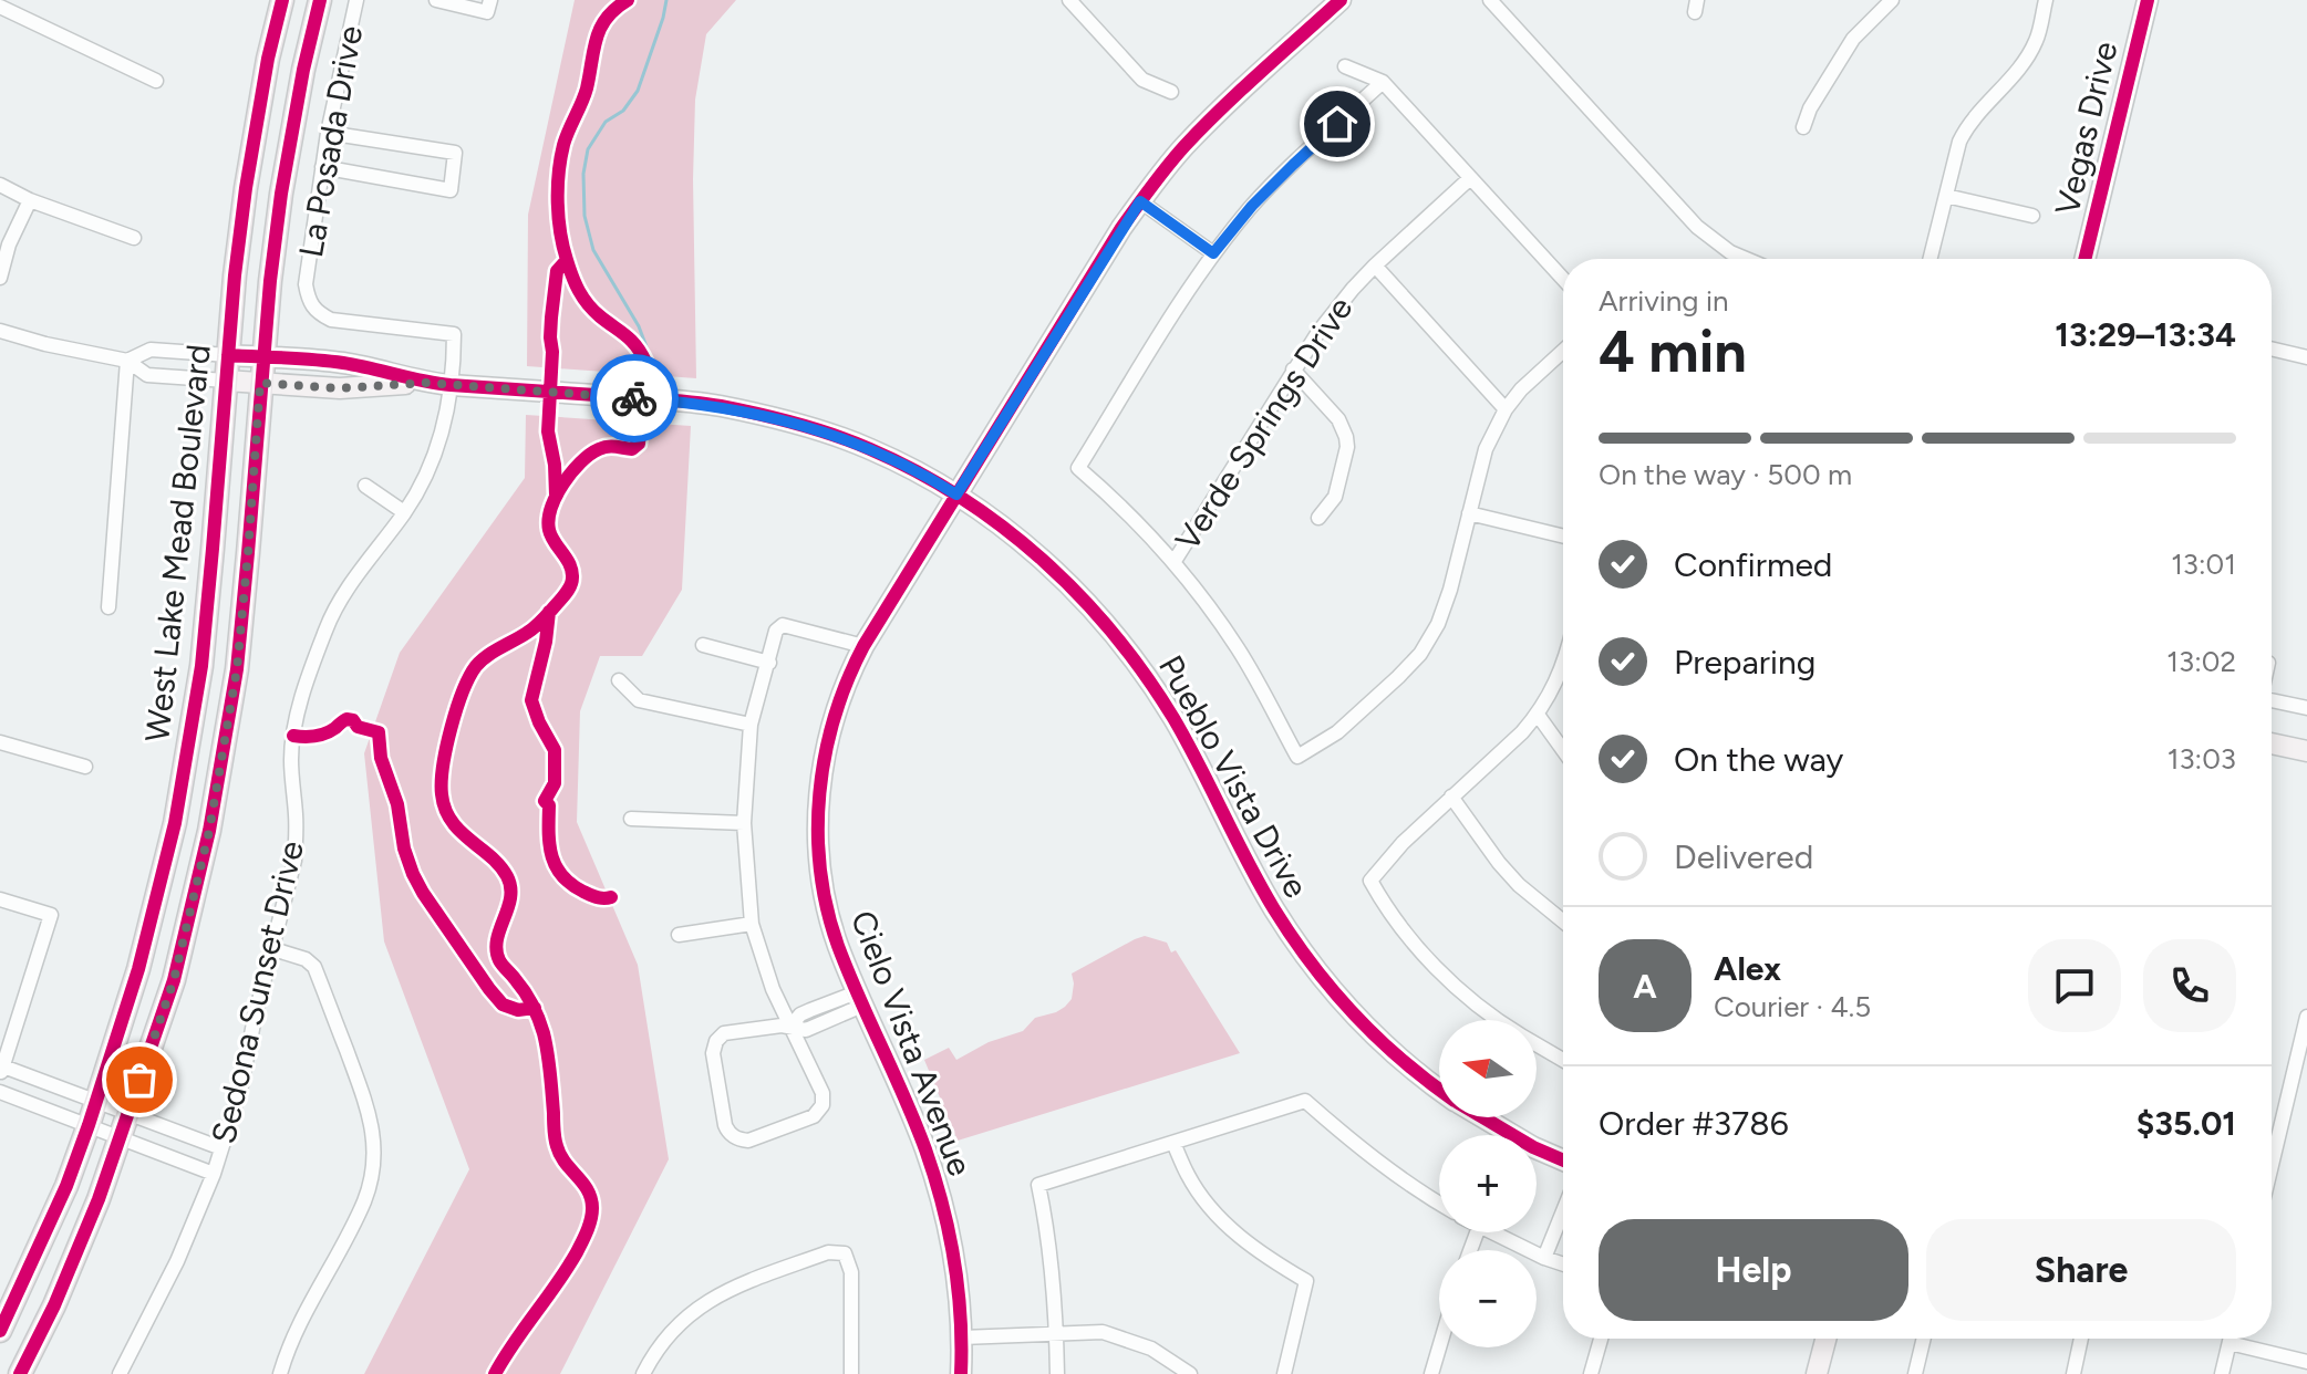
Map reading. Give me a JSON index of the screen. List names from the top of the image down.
{
  "streets": {
    "main road": ["West Lake Mead Boulevard"],
    "street": [
      "Vegas Drive",
      "La Posada Drive",
      "Verde Springs Drive",
      "Pueblo Vista Drive",
      "Sedona Sunset Drive",
      "Cielo Vista Avenue"
    ]
  },
  "crossings": [
    ["La Posada Drive", "Sedona Sunset Drive"],
    ["West Lake Mead Boulevard", "Pueblo Vista Drive"],
    ["Pueblo Vista Drive", "Sedona Sunset Drive"],
    ["Pueblo Vista Drive", "Cielo Vista Avenue"]
  ],
  "north": "left",
  "page": {
    "heading": ["4 min", "Arriving in", "13:29–13:34"],
    "panel": [
      "Alex",
      "Courier · 4.5",
      "Order #3786",
      "$35.01"
    ],
    "bar": "On the way · 500 m",
    "list": [
      ["Confirmed", "13:01"],
      ["Preparing", "13:02"],
      ["On the way", "13:03"],
      "Delivered"
    ],
    "round": "A",
    "map_buttons": ["+", "−"],
    "buttons": ["Help", "Share"]
  }
}
